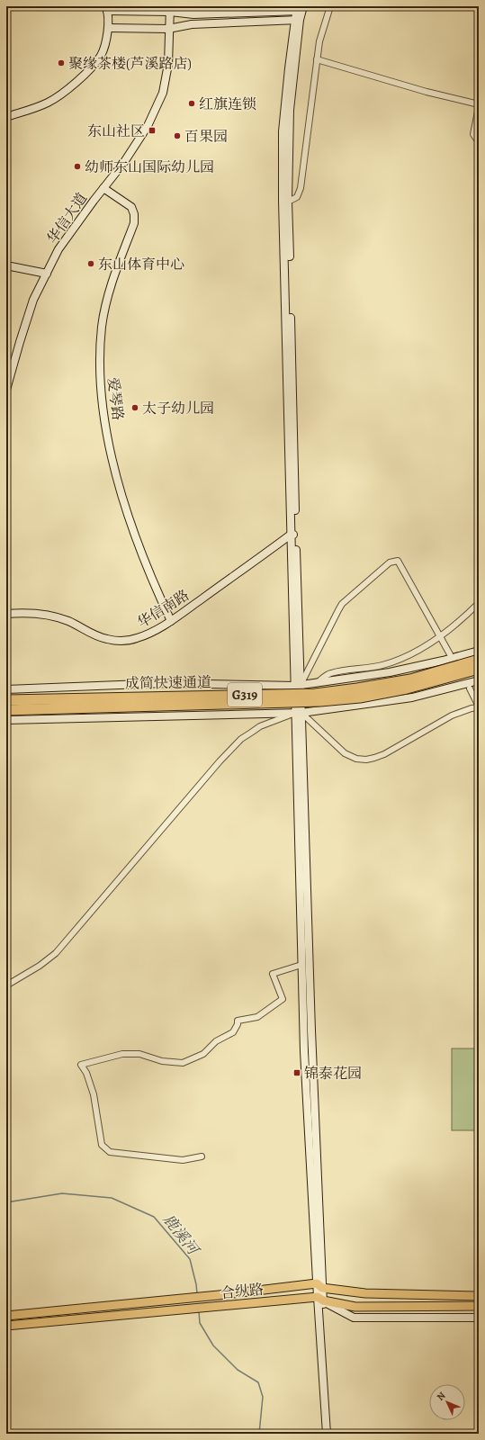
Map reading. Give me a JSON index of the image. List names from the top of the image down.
{
  "streets": {
    "highway": ["成简快速通道", "G319"],
    "main road": ["合纵路"],
    "street": ["华信大道", "爱琴路", "华信南路"]
  },
  "crossings": [
    ["华信大道", "爱琴路"],
    ["爱琴路", "华信南路"]
  ],
  "water": ["鹿溪河"],
  "places": {
    "other": [
      "聚缘茶楼(芦溪路店)",
      "红旗连锁",
      "百果园",
      "幼师东山国际幼儿园",
      "东山体育中心",
      "太子幼儿园"
    ],
    "transit": ["东山社区", "锦泰花园"]
  },
  "north": "top left"
}
